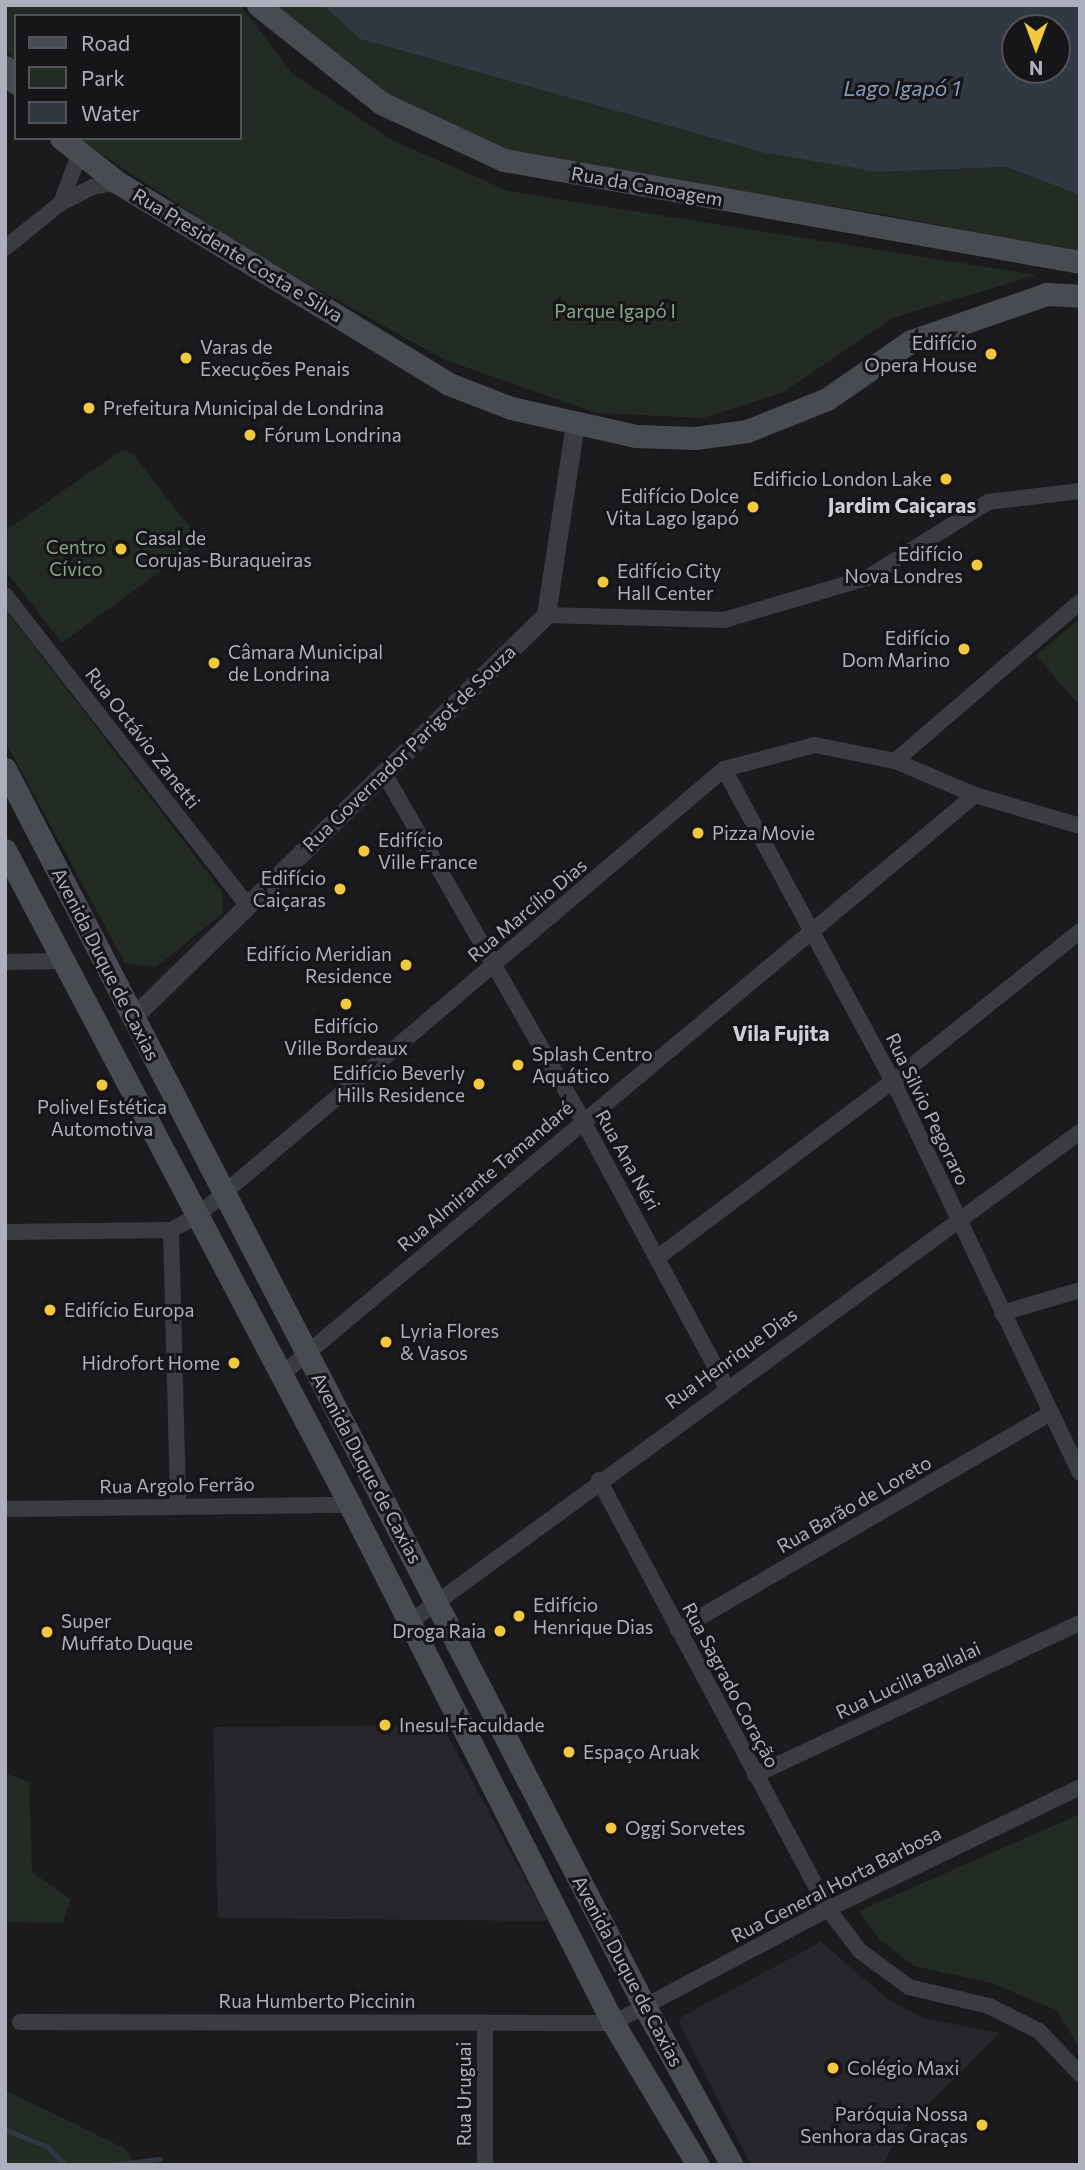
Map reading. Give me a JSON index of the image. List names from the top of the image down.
{
  "streets": {
    "main road": ["Rua da Canoagem", "Rua Presidente Costa e Silva", "Avenida Duque de Caxias"],
    "street": [
      "Rua Octávio Zanetti",
      "Rua Governador Parigot de Souza",
      "Rua Marcílio Dias",
      "Rua Silvio Pegoraro",
      "Rua Ana Néri",
      "Rua Almirante Tamandaré",
      "Rua Henrique Dias",
      "Rua Argolo Ferrão",
      "Rua Barão de Loreto",
      "Rua Lucilla Ballalai",
      "Rua Sagrado Coração",
      "Rua General Horta Barbosa",
      "Rua Humberto Piccinin",
      "Rua Uruguai"
    ]
  },
  "crossings": [
    ["Rua Octávio Zanetti", "Rua Governador Parigot de Souza"],
    ["Rua Governador Parigot de Souza", "Avenida Duque de Caxias"],
    ["Rua Governador Parigot de Souza", "Rua Ana Néri"],
    ["Rua Marcílio Dias", "Avenida Duque de Caxias"],
    ["Rua Marcílio Dias", "Rua Silvio Pegoraro"],
    ["Rua Marcílio Dias", "Rua Ana Néri"],
    ["Rua Marcílio Dias", "Rua Almirante Tamandaré"],
    ["Avenida Duque de Caxias", "Rua Almirante Tamandaré"],
    ["Avenida Duque de Caxias", "Rua Henrique Dias"],
    ["Avenida Duque de Caxias", "Rua Argolo Ferrão"],
    ["Avenida Duque de Caxias", "Rua General Horta Barbosa"],
    ["Avenida Duque de Caxias", "Rua Humberto Piccinin"],
    ["Rua Silvio Pegoraro", "Rua Almirante Tamandaré"],
    ["Rua Silvio Pegoraro", "Rua Henrique Dias"],
    ["Rua Silvio Pegoraro", "Rua Barão de Loreto"],
    ["Rua Ana Néri", "Rua Almirante Tamandaré"],
    ["Rua Ana Néri", "Rua Henrique Dias"],
    ["Rua Henrique Dias", "Rua Sagrado Coração"],
    ["Rua Barão de Loreto", "Rua Sagrado Coração"],
    ["Rua Lucilla Ballalai", "Rua Sagrado Coração"],
    ["Rua Sagrado Coração", "Rua General Horta Barbosa"],
    ["Rua General Horta Barbosa", "Rua Humberto Piccinin"],
    ["Rua Humberto Piccinin", "Rua Uruguai"]
  ],
  "districts": ["Jardim Caiçaras", "Vila Fujita"],
  "water": ["Lago Igapó 1"],
  "parks": ["Parque Igapó I", "Centro Cívico"],
  "places": [
    "Edifício Opera House",
    "Varas de Execuções Penais",
    "Prefeitura Municipal de Londrina",
    "Fórum Londrina",
    "Edificio London Lake",
    "Edifício Dolce Vita Lago Igapó",
    "Casal de Corujas-Buraqueiras",
    "Edifício Nova Londres",
    "Edifício City Hall Center",
    "Edifício Dom Marino",
    "Câmara Municipal de Londrina",
    "Pizza Movie",
    "Edifício Ville France",
    "Edifício Caiçaras",
    "Edifício Meridian Residence",
    "Edifício Ville Bordeaux",
    "Splash Centro Aquático",
    "Edifício Beverly Hills Residence",
    "Polivel Estética Automotiva",
    "Edifício Europa",
    "Lyria Flores & Vasos",
    "Hidrofort Home",
    "Edifício Henrique Dias",
    "Droga Raia",
    "Super Muffato Duque",
    "Inesul-Faculdade",
    "Espaço Aruak",
    "Oggi Sorvetes",
    "Colégio Maxi",
    "Paróquia Nossa Senhora das Graças"
  ],
  "legend": ["Road", "Park", "Water"],
  "north": "bottom"
}
